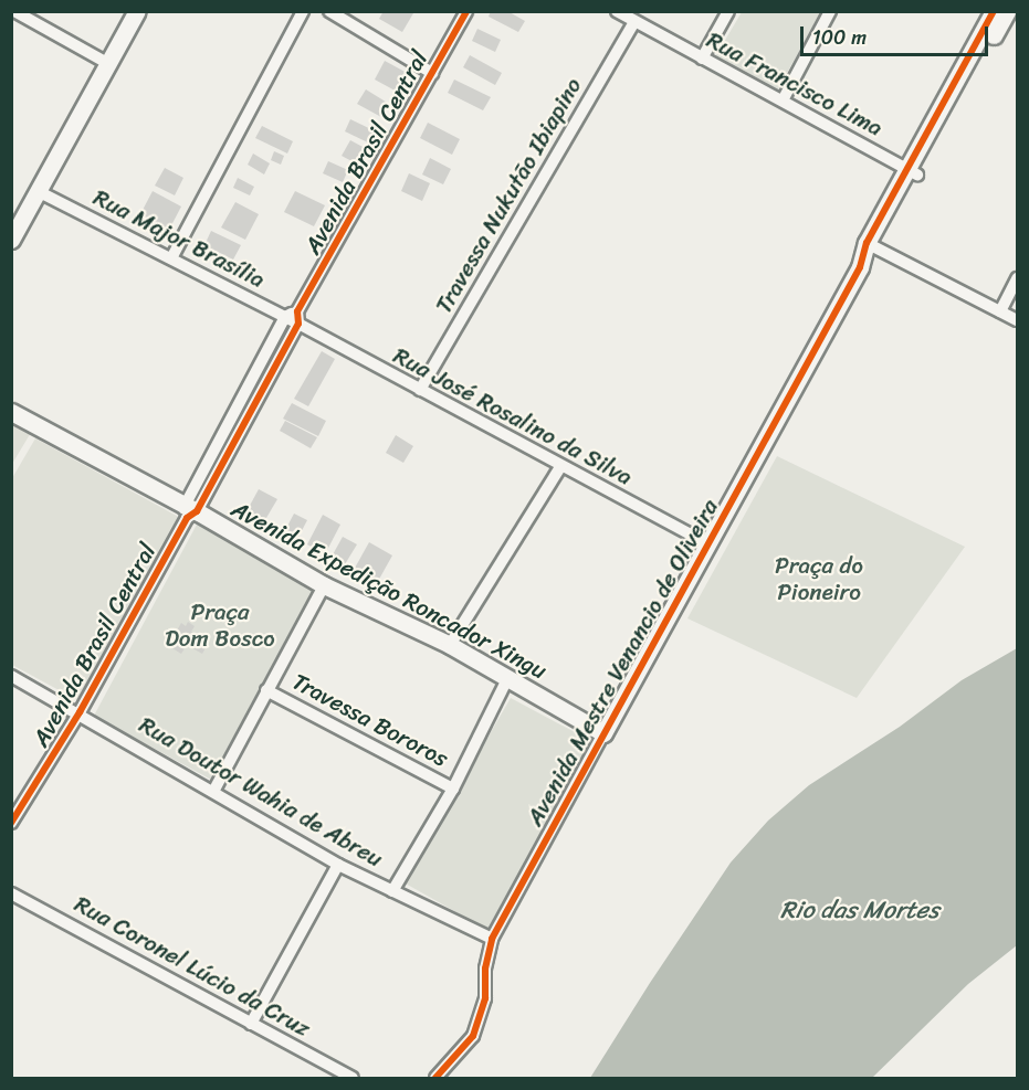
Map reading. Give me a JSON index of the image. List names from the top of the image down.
{
  "streets": {
    "street": [
      "Rua Francisco Lima",
      "Avenida Brasil Central",
      "Travessa Nukutão Ibiapino",
      "Rua Major Brasília",
      "Rua José Rosalino da Silva",
      "Avenida Expedição Roncador Xingu",
      "Avenida Mestre Venancio de Oliveira",
      "Travessa Bororos",
      "Rua Doutor Wahia de Abreu",
      "Rua Coronel Lúcio da Cruz"
    ]
  },
  "crossings": [
    ["Rua Francisco Lima", "Travessa Nukutão Ibiapino"],
    ["Rua Francisco Lima", "Avenida Mestre Venancio de Oliveira"],
    ["Avenida Brasil Central", "Rua Major Brasília"],
    ["Avenida Brasil Central", "Rua José Rosalino da Silva"],
    ["Avenida Brasil Central", "Avenida Expedição Roncador Xingu"],
    ["Avenida Brasil Central", "Rua Doutor Wahia de Abreu"],
    ["Travessa Nukutão Ibiapino", "Rua José Rosalino da Silva"],
    ["Rua Major Brasília", "Rua José Rosalino da Silva"],
    ["Rua José Rosalino da Silva", "Avenida Mestre Venancio de Oliveira"],
    ["Avenida Expedição Roncador Xingu", "Avenida Mestre Venancio de Oliveira"],
    ["Avenida Mestre Venancio de Oliveira", "Rua Doutor Wahia de Abreu"]
  ],
  "water": ["Rio das Mortes"],
  "parks": ["Praça do Pioneiro", "Praça Dom Bosco"],
  "scale_bar": "100 m"
}
